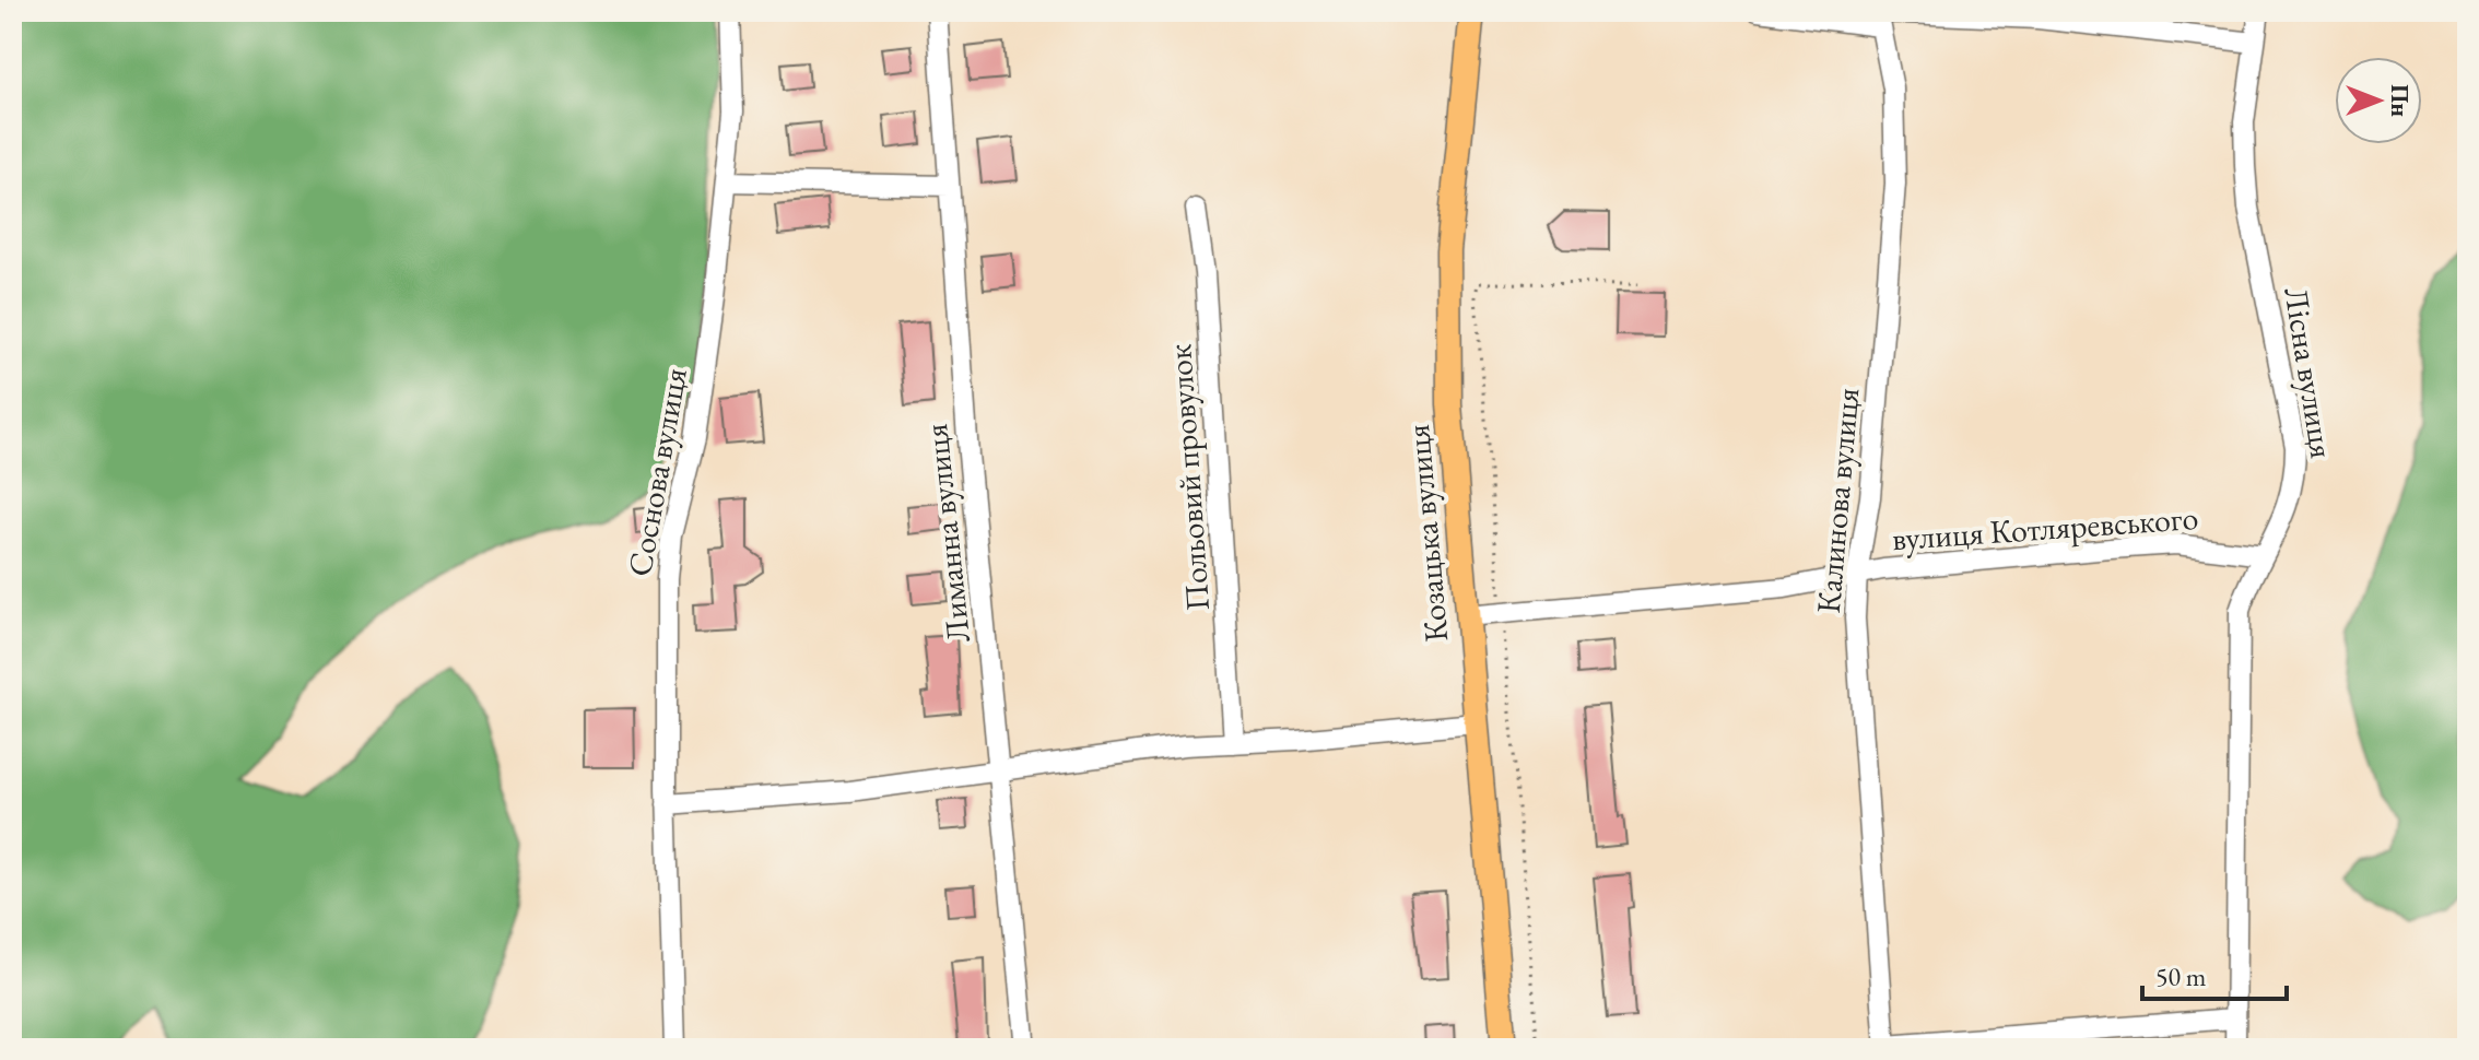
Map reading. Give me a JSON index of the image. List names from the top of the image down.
{
  "streets": {
    "main road": ["Козацька вулиця"],
    "street": [
      "Лісна вулиця",
      "Соснова вулиця",
      "Польовий провулок",
      "Калинова вулиця",
      "вулиця Котляревського",
      "Лиманна вулиця"
    ]
  },
  "crossings": [
    ["Лісна вулиця", "вулиця Котляревського"],
    ["Калинова вулиця", "вулиця Котляревського"],
    ["вулиця Котляревського", "Козацька вулиця"]
  ],
  "scale_bar": "50 m",
  "north": "right"
}
